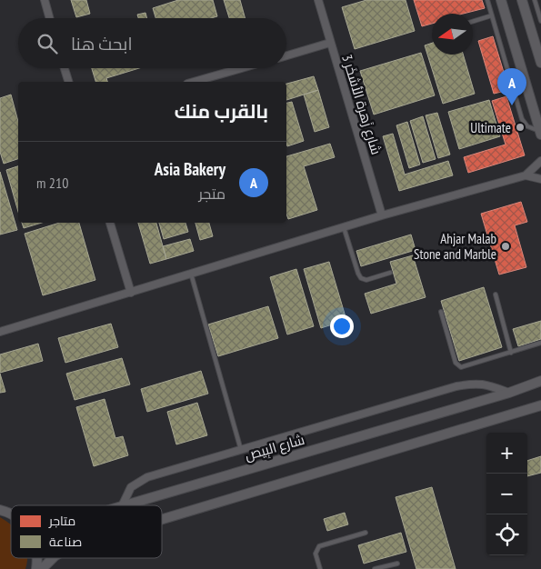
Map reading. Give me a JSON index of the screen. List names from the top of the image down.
{
  "streets": {
    "street": ["شارع زَهرة الأشخَر 3", "شارع البِيص"]
  },
  "places": ["Ultimate", "Ahjar Malab Stone and Marble"],
  "legend": ["متاجر", "صناعة"],
  "north": "left",
  "page": {
    "search": "ابحث هنا",
    "pins": "A",
    "heading": "بالقرب منك",
    "list": [
      {
        "mark": "A",
        "name": "Asia Bakery",
        "note": "متجر",
        "value": "210 m"
      }
    ],
    "map_buttons": ["+", "−"]
  }
}
